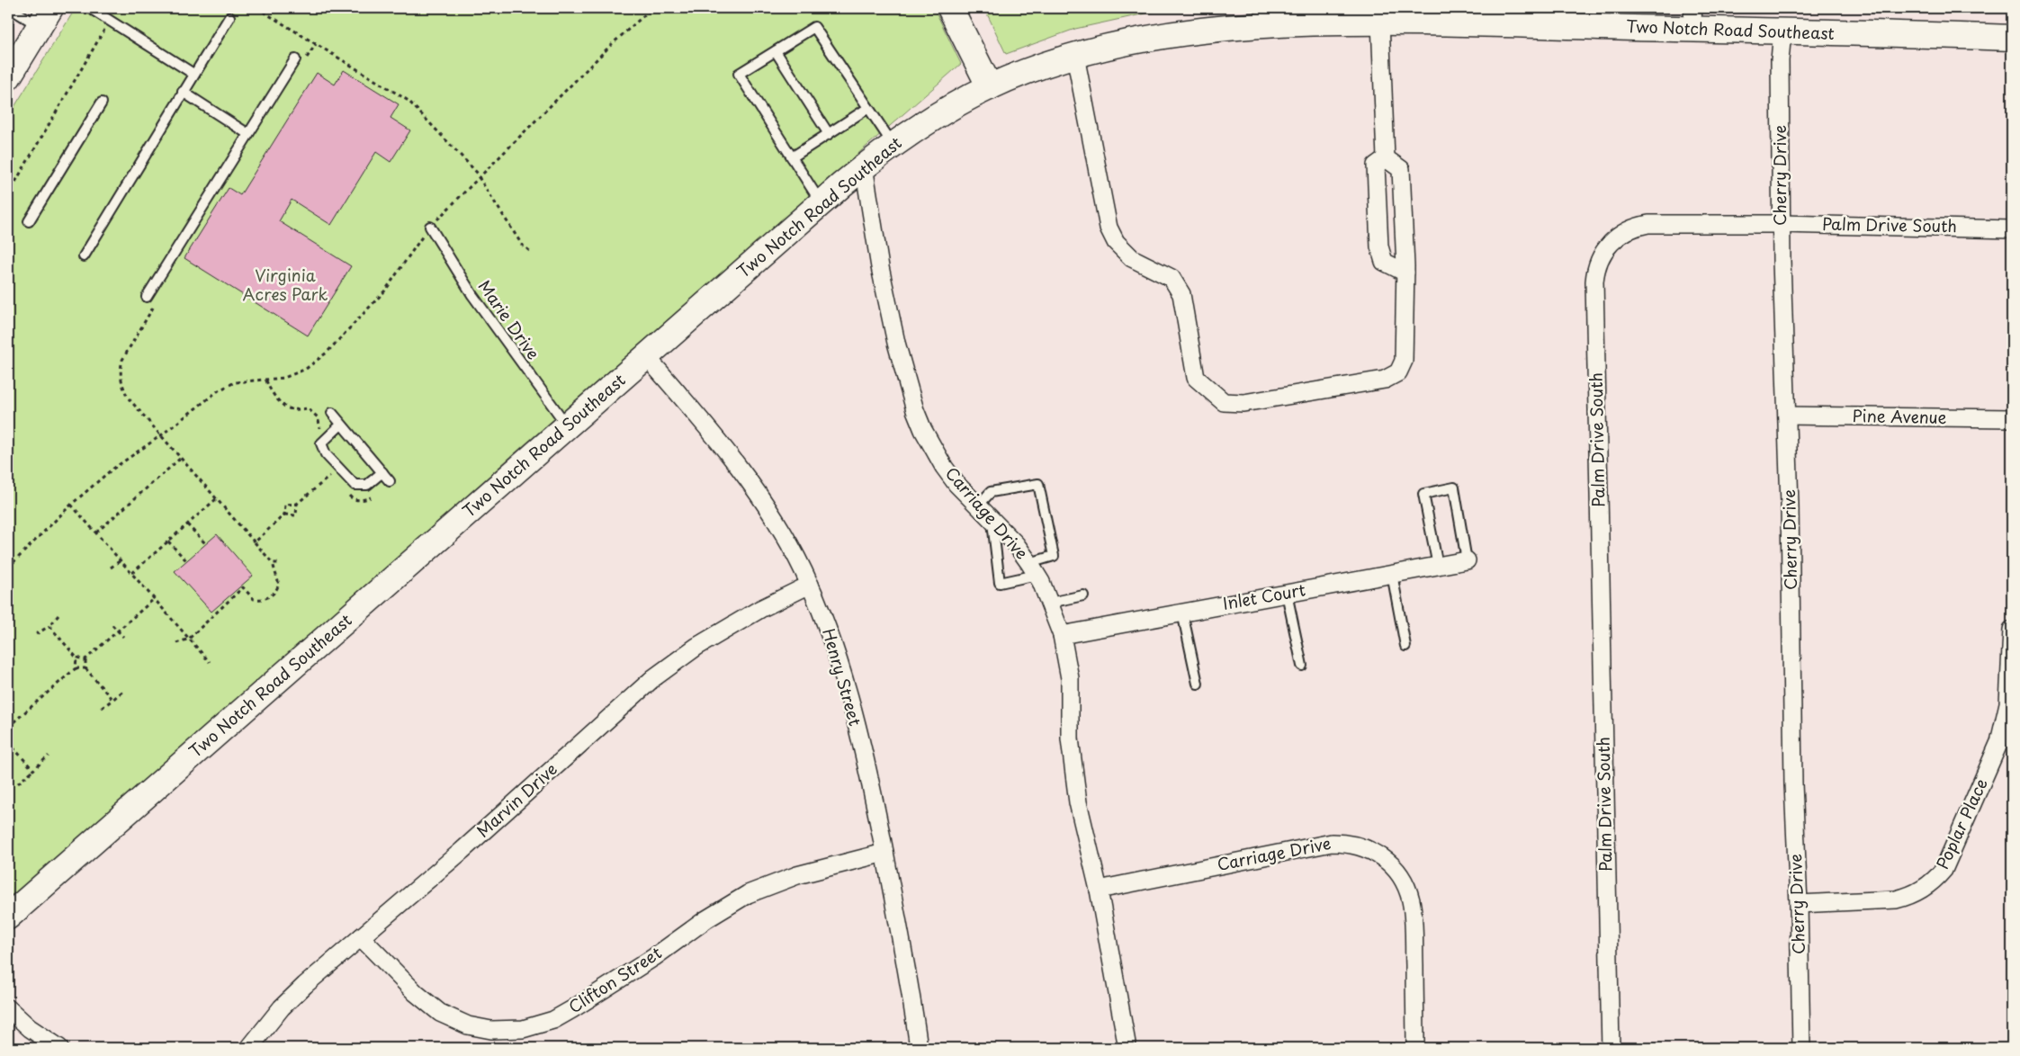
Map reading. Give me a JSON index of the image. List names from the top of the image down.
{
  "streets": {
    "street": [
      "Two Notch Road Southeast",
      "Cherry Drive",
      "Palm Drive South",
      "Pine Avenue",
      "Carriage Drive",
      "Inlet Court",
      "Henry Street",
      "Marvin Drive",
      "Poplar Place",
      "Clifton Street"
    ],
    "lane": ["Marie Drive"]
  },
  "crossings": [
    ["Two Notch Road Southeast", "Cherry Drive"],
    ["Two Notch Road Southeast", "Marie Drive"],
    ["Two Notch Road Southeast", "Carriage Drive"],
    ["Two Notch Road Southeast", "Henry Street"],
    ["Cherry Drive", "Palm Drive South"],
    ["Cherry Drive", "Pine Avenue"],
    ["Cherry Drive", "Poplar Place"],
    ["Carriage Drive", "Inlet Court"],
    ["Henry Street", "Marvin Drive"],
    ["Henry Street", "Clifton Street"],
    ["Marvin Drive", "Clifton Street"]
  ],
  "parks": ["Virginia Acres Park"]
}
